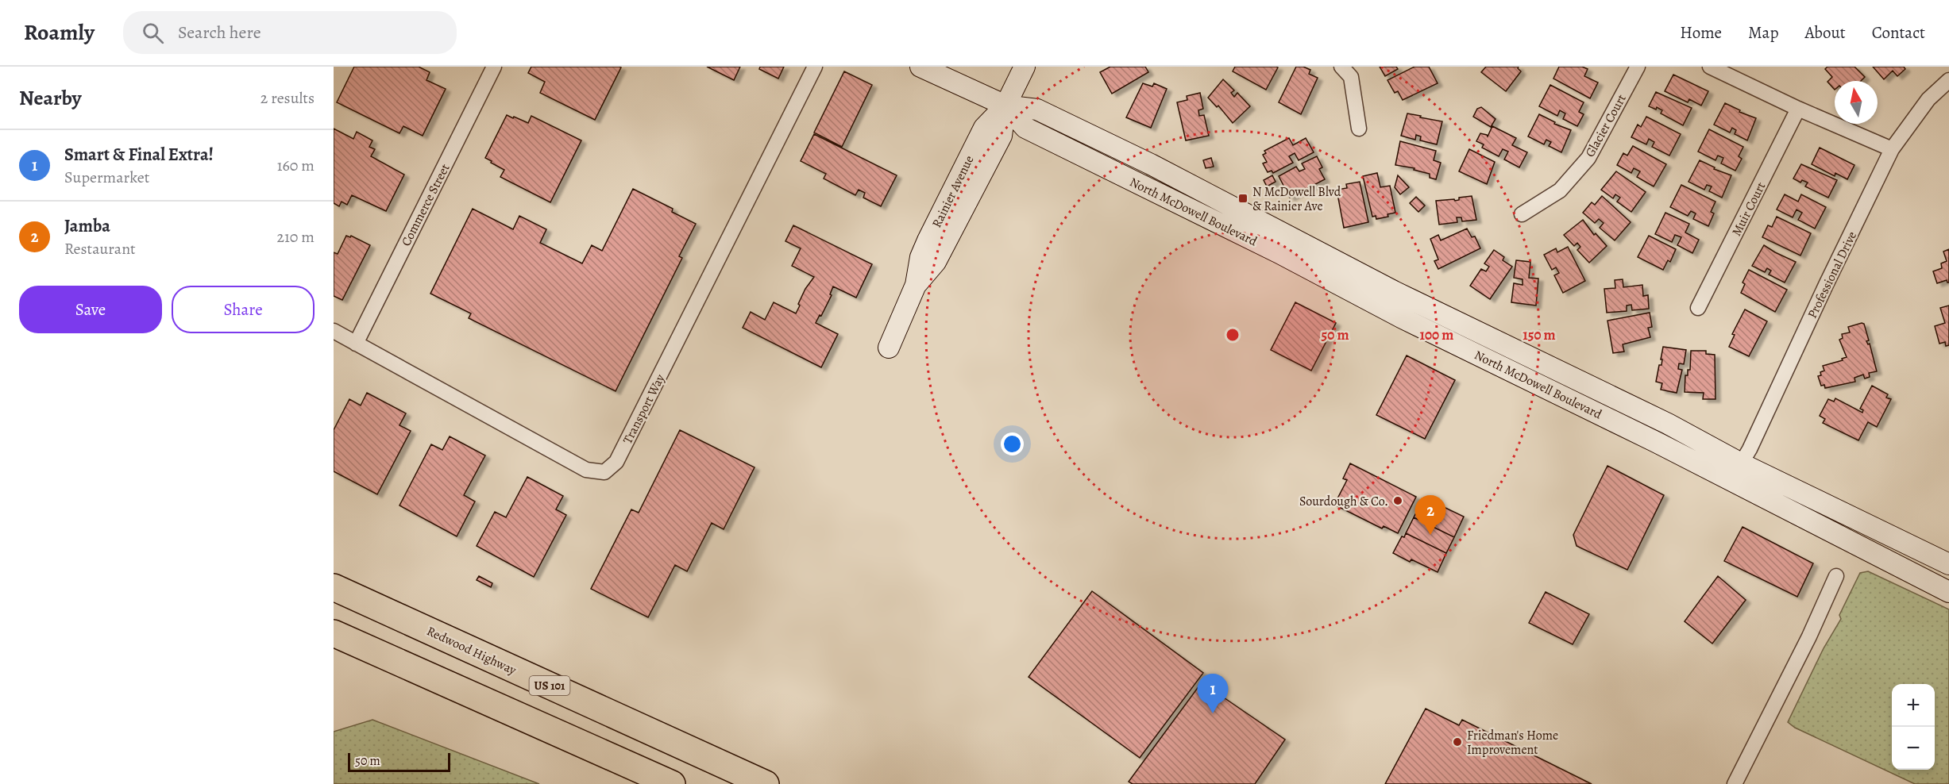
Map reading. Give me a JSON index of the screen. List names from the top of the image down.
{
  "streets": {
    "highway": ["Redwood Highway", "US 101"],
    "main road": ["Rainier Avenue", "North McDowell Boulevard"],
    "street": [
      "Glacier Court",
      "Commerce Street",
      "Muir Court",
      "Professional Drive",
      "Transport Way"
    ]
  },
  "crossings": [
    ["Rainier Avenue", "North McDowell Boulevard"],
    ["Commerce Street", "Transport Way"],
    ["North McDowell Boulevard", "Professional Drive"]
  ],
  "places": {
    "transit": ["N McDowell Blvd & Rainier Ave"],
    "other": ["Sourdough & Co.", "Friedman's Home Improvement"]
  },
  "scale_bar": "50 m",
  "north": "top",
  "page": {
    "header": "Roamly",
    "search": "Search here",
    "nav": [
      "Home",
      "Map",
      "About",
      "Contact"
    ],
    "heading": ["Nearby", "2 results"],
    "list": [
      {
        "mark": "1",
        "name": "Smart & Final Extra!",
        "note": "Supermarket",
        "value": "160 m"
      },
      {
        "mark": "2",
        "name": "Jamba",
        "note": "Restaurant",
        "value": "210 m"
      }
    ],
    "buttons": ["Save", "Share"],
    "pins": ["2", "1"],
    "map_buttons": ["+", "−"],
    "scale": "50 m"
  },
  "rings": ["50 m", "100 m", "150 m"]
}
